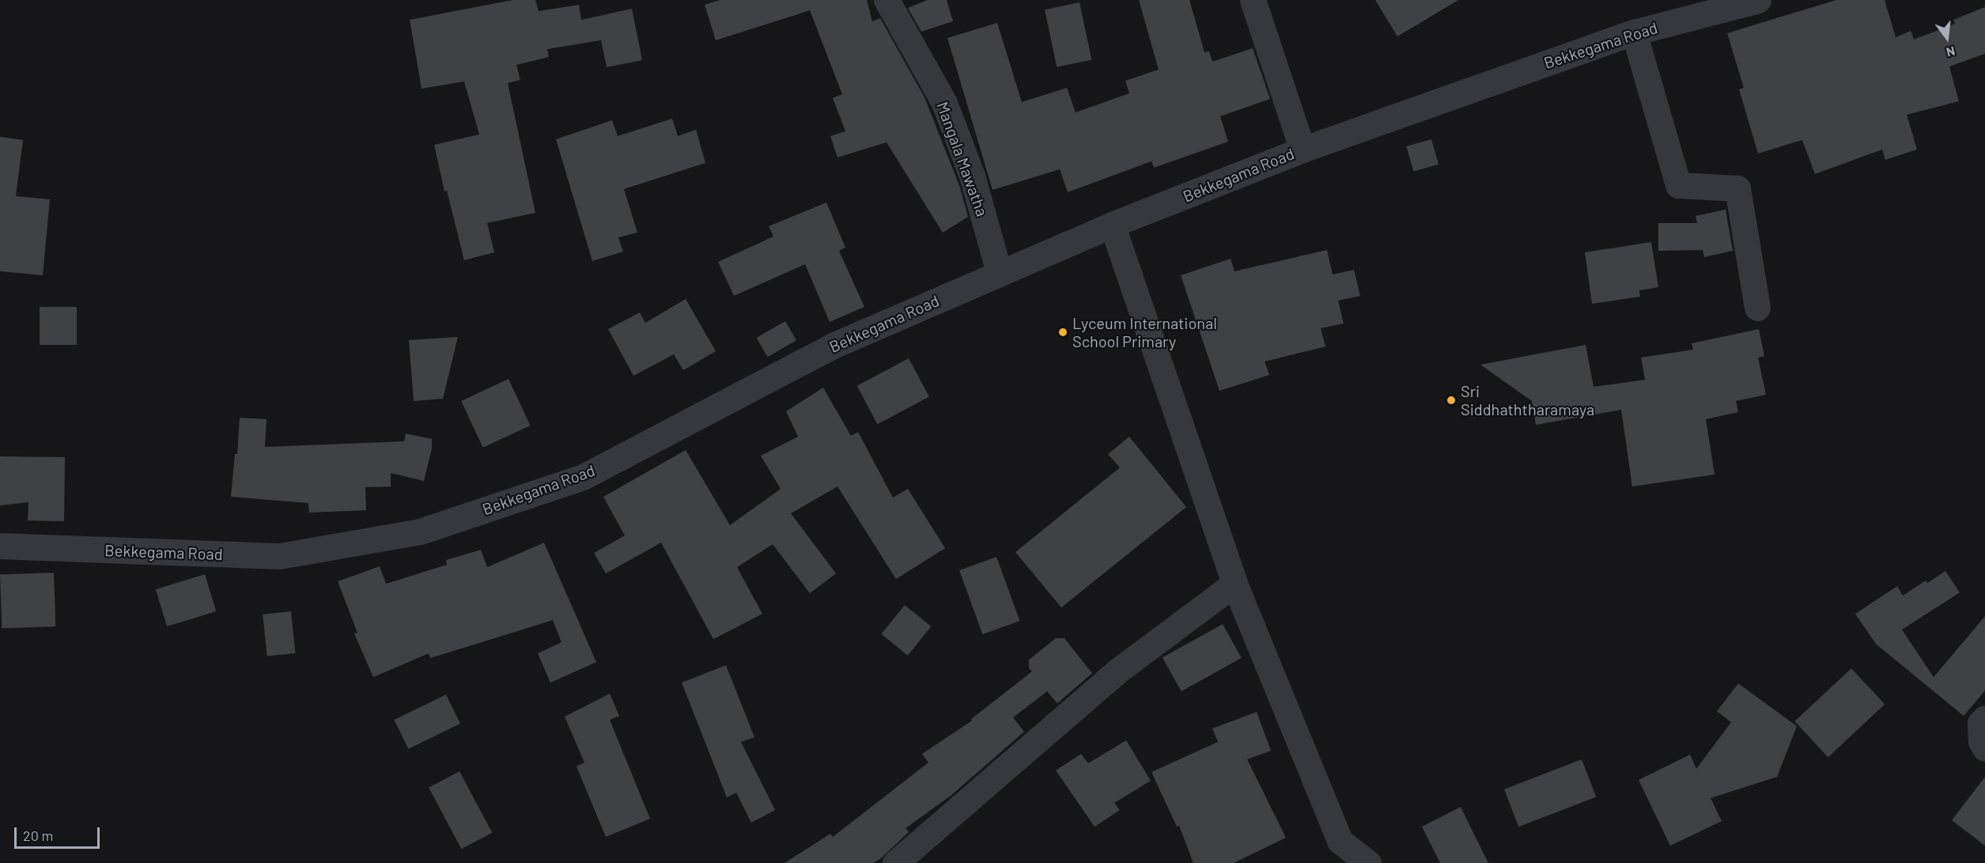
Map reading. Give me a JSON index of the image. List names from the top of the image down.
{
  "streets": {
    "street": ["Bekkegama Road", "Mangala Mawatha"]
  },
  "crossings": [
    ["Bekkegama Road", "Mangala Mawatha"]
  ],
  "places": ["Lyceum International School Primary", "Sri Siddhaththaramaya"],
  "scale_bar": "20 m",
  "north": "bottom"
}
